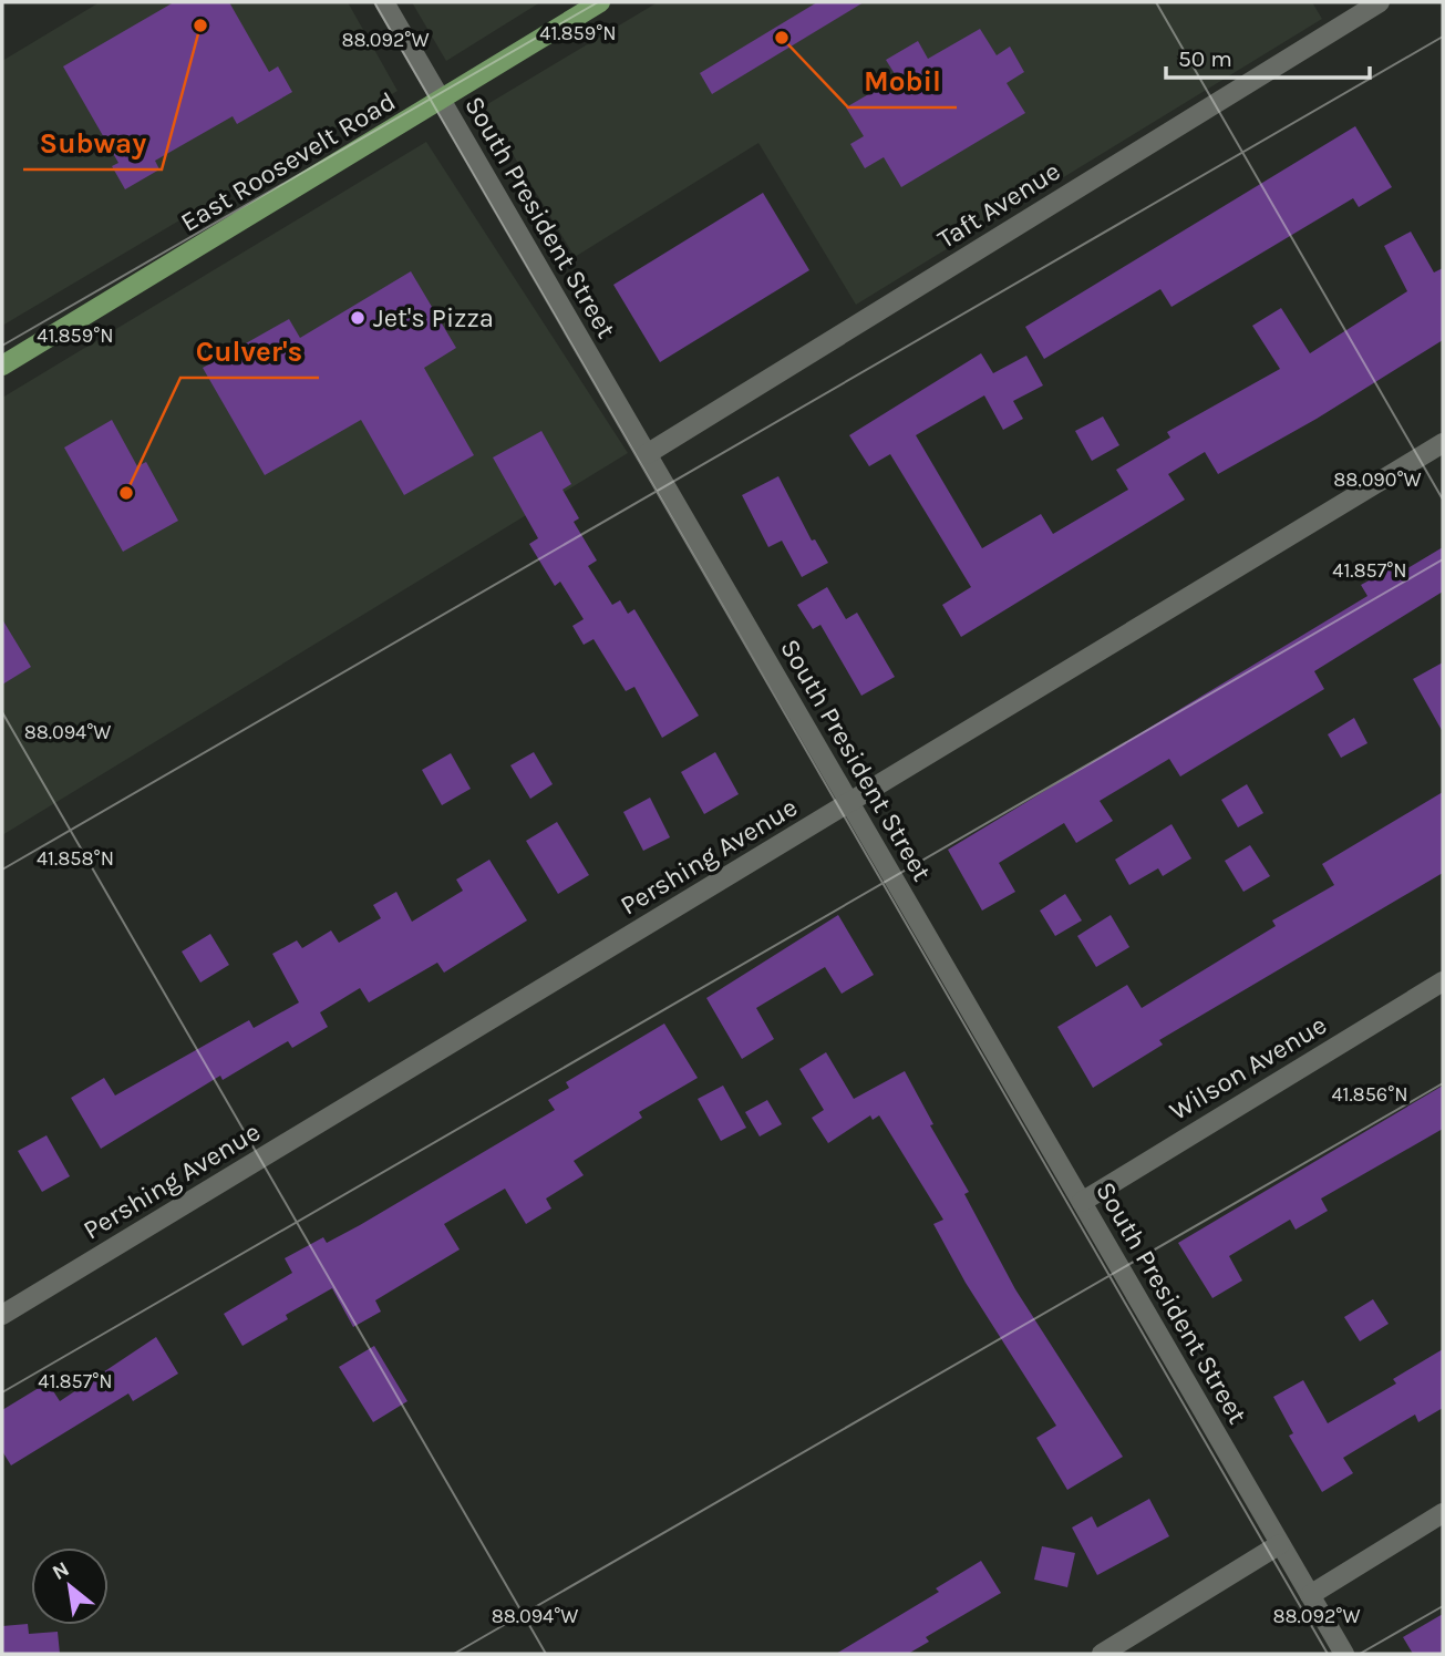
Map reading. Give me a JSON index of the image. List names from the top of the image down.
{
  "streets": {
    "main road": ["East Roosevelt Road"],
    "street": [
      "Taft Avenue",
      "South President Street",
      "Pershing Avenue",
      "Wilson Avenue"
    ]
  },
  "crossings": [
    ["East Roosevelt Road", "South President Street"],
    ["Taft Avenue", "South President Street"],
    ["South President Street", "Pershing Avenue"],
    ["South President Street", "Wilson Avenue"]
  ],
  "places": [
    "Subway",
    "Mobil",
    "Jet's Pizza",
    "Culver's"
  ],
  "scale_bar": "50 m",
  "north": "top left",
  "coordinates": [
    "41.859°N",
    "88.092°W",
    "88.090°W",
    "41.857°N",
    "88.094°W",
    "41.858°N",
    "41.856°N"
  ]
}
